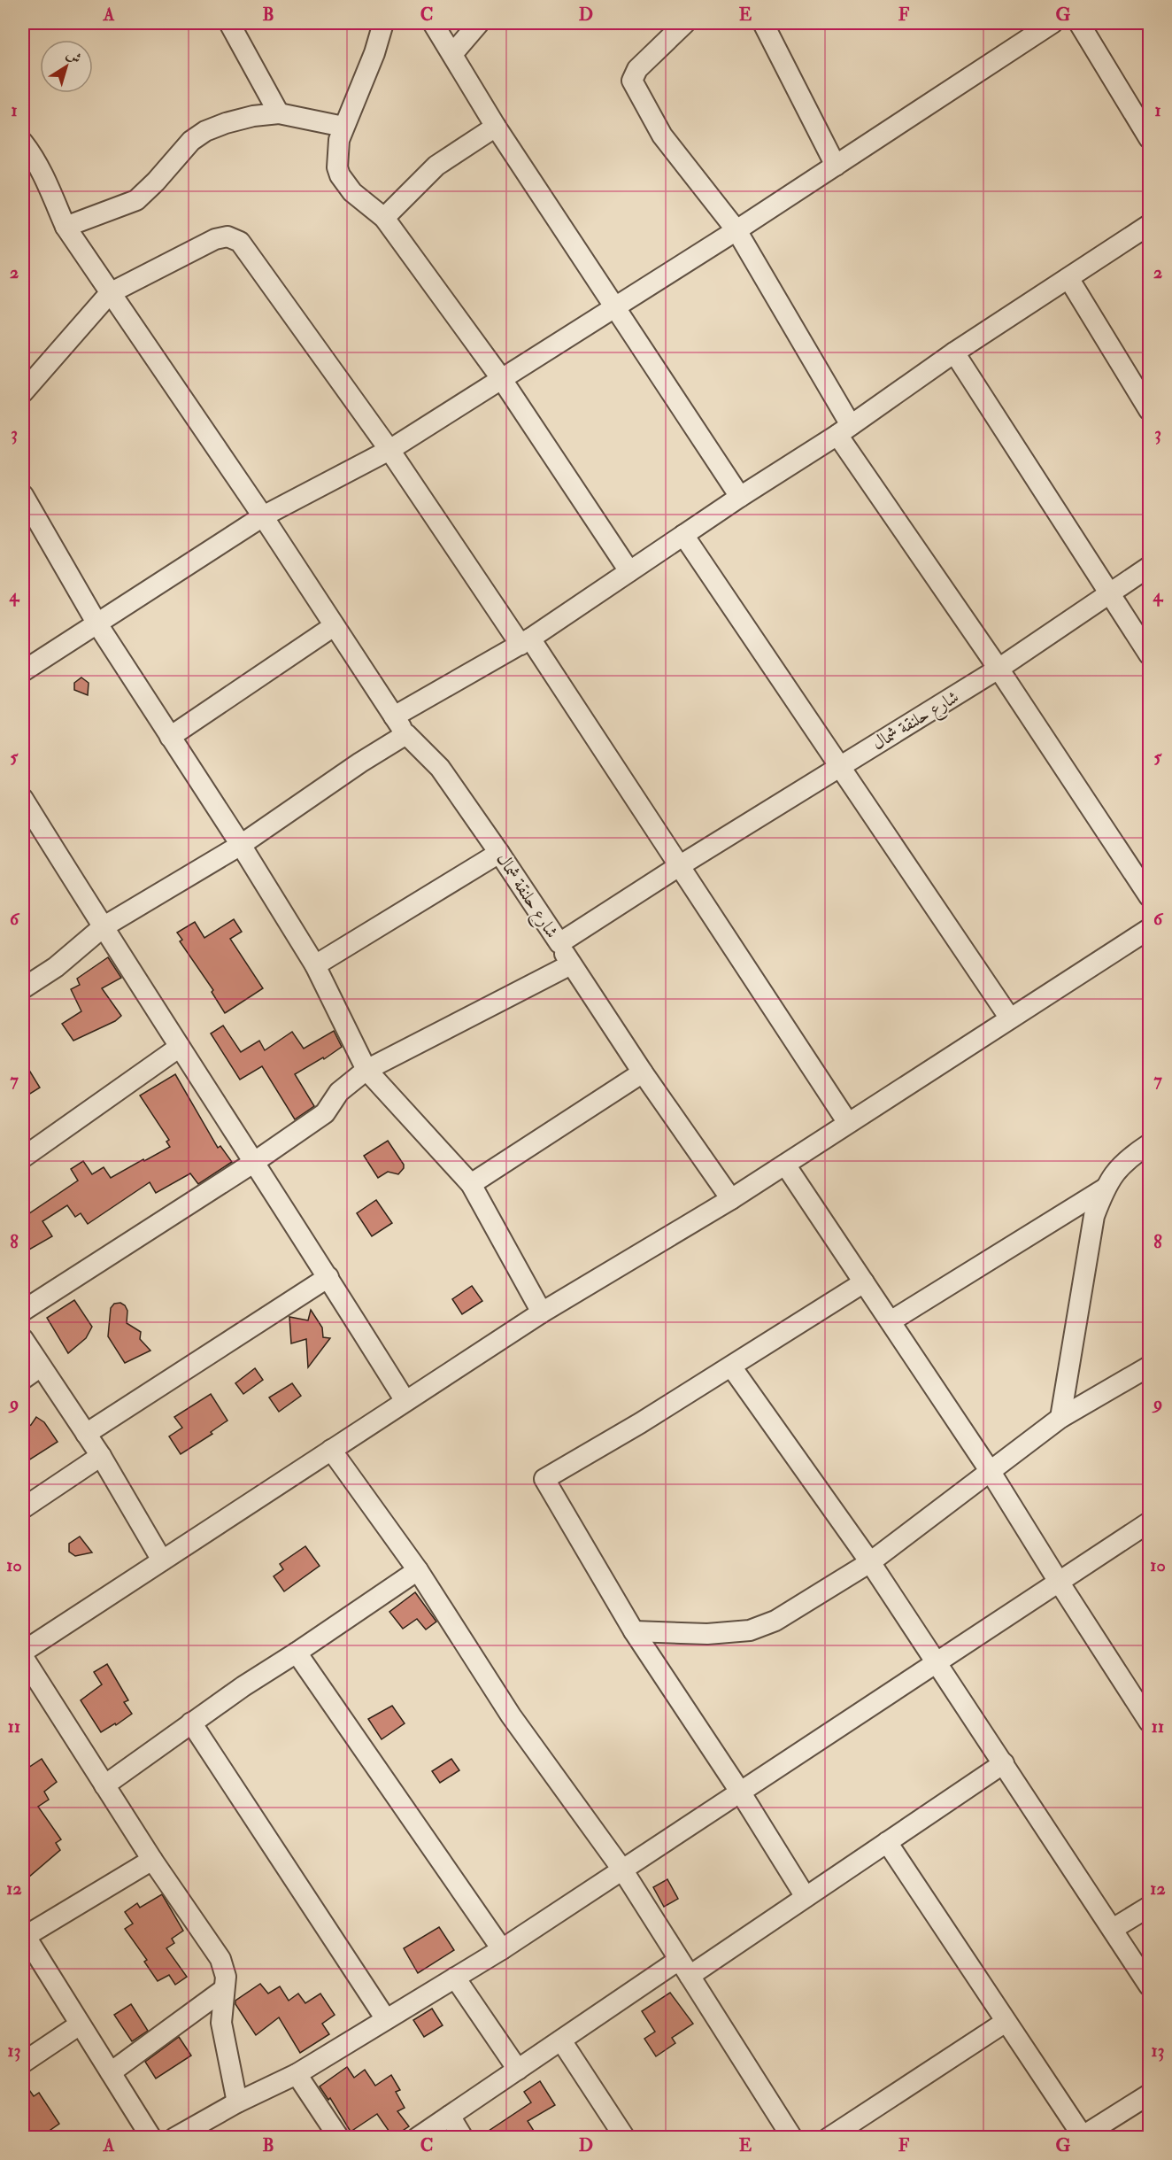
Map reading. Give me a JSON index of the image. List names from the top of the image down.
{
  "streets": {
    "street": ["شارع حلنقة شمال"]
  },
  "north": "top right",
  "grid": {
    "columns": [
      "A",
      "B",
      "C",
      "D",
      "E",
      "F",
      "G"
    ],
    "rows": [
      "1",
      "2",
      "3",
      "4",
      "5",
      "6",
      "7",
      "8",
      "9",
      "10",
      "11",
      "12",
      "13"
    ]
  }
}
